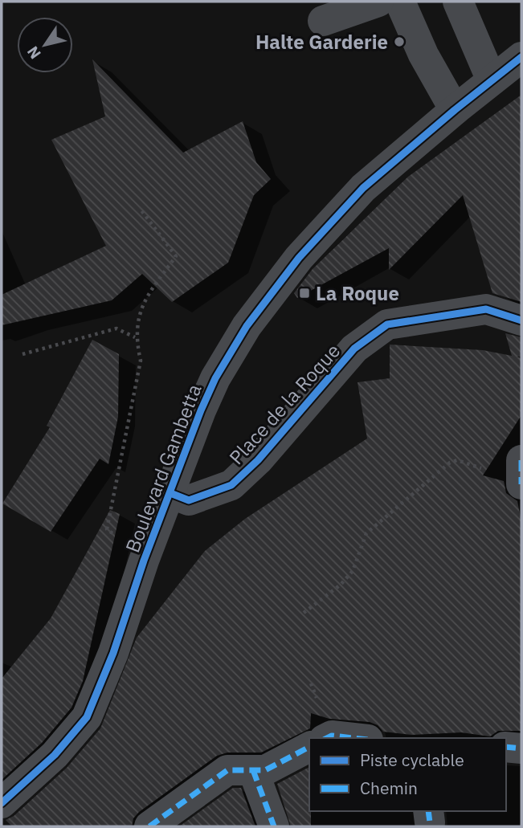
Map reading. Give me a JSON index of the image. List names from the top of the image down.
{
  "streets": {
    "street": ["Place de la Roque", "Boulevard Gambetta"]
  },
  "crossings": [
    ["Place de la Roque", "Boulevard Gambetta"]
  ],
  "places": {
    "other": ["Halte Garderie"],
    "transit": ["La Roque"]
  },
  "legend": ["Piste cyclable", "Chemin"],
  "north": "bottom left"
}
